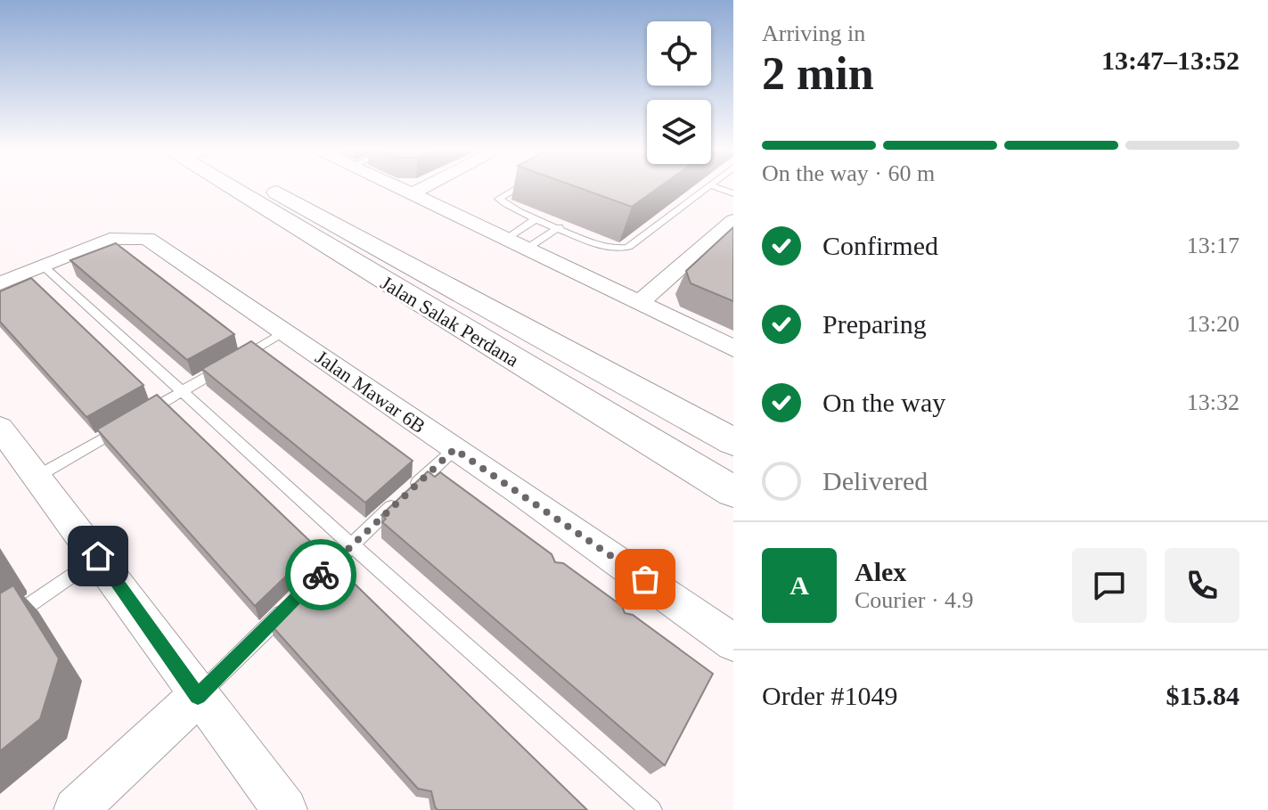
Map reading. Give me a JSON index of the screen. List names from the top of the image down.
{
  "streets": {
    "street": ["Jalan Salak Perdana", "Jalan Mawar 6B"]
  },
  "page": {
    "heading": ["2 min", "Arriving in", "13:47–13:52"],
    "panel": [
      "Alex",
      "Courier · 4.9",
      "Order #1049",
      "$15.84"
    ],
    "bar": "On the way · 60 m",
    "list": [
      ["Confirmed", "13:17"],
      ["Preparing", "13:20"],
      ["On the way", "13:32"],
      "Delivered"
    ],
    "round": "A"
  }
}
